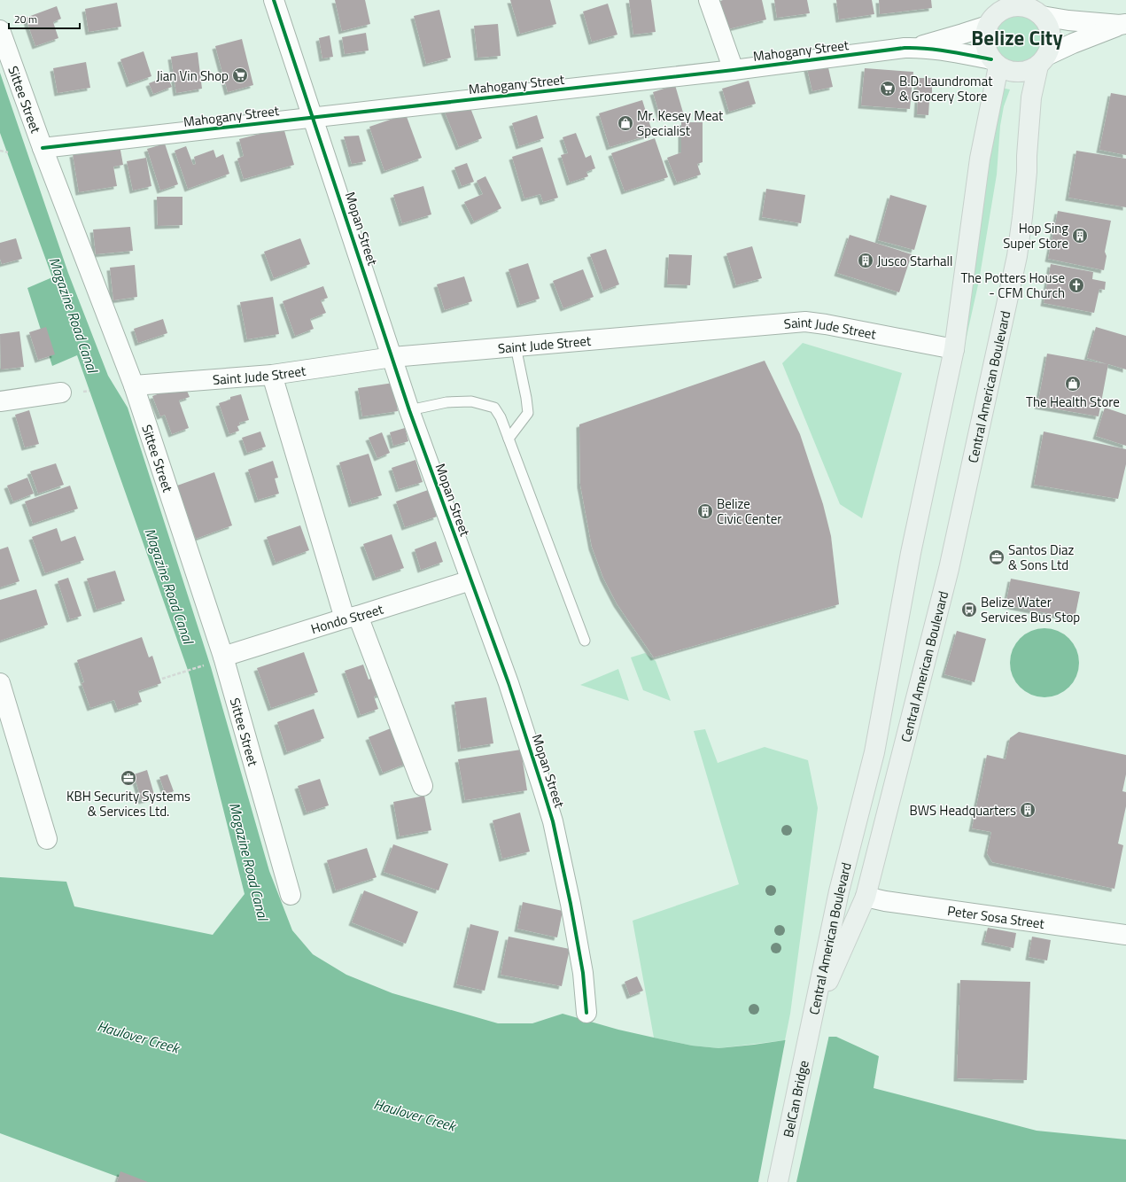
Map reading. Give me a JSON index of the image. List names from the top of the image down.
{
  "streets": {
    "main road": ["Central American Boulevard", "BelCan Bridge"],
    "street": [
      "Mahogany Street",
      "Sittee Street",
      "Mopan Street",
      "Saint Jude Street",
      "Hondo Street",
      "Peter Sosa Street"
    ]
  },
  "crossings": [
    ["Mahogany Street", "Sittee Street"],
    ["Mahogany Street", "Mopan Street"],
    ["Mahogany Street", "Central American Boulevard"],
    ["Sittee Street", "Saint Jude Street"],
    ["Sittee Street", "Hondo Street"],
    ["Mopan Street", "Saint Jude Street"],
    ["Mopan Street", "Hondo Street"],
    ["Saint Jude Street", "Central American Boulevard"],
    ["Central American Boulevard", "Peter Sosa Street"],
    ["Central American Boulevard", "BelCan Bridge"]
  ],
  "districts": ["Belize City"],
  "water": ["Magazine Road Canal", "Haulover Creek"],
  "places": {
    "supermarket": ["Jian Vin Shop", "B.D. Laundromat & Grocery Store"],
    "shop": ["Mr. Kesey Meat Specialist", "The Health Store"],
    "building": [
      "Hop Sing Super Store",
      "Jusco Starhall",
      "Belize Civic Center",
      "BWS Headquarters"
    ],
    "church": ["The Potters House - CFM Church"],
    "office": ["Santos Diaz & Sons Ltd", "KBH Security Systems & Services Ltd."],
    "bus stop": ["Belize Water Services Bus Stop"]
  },
  "scale_bar": "20 m"
}
